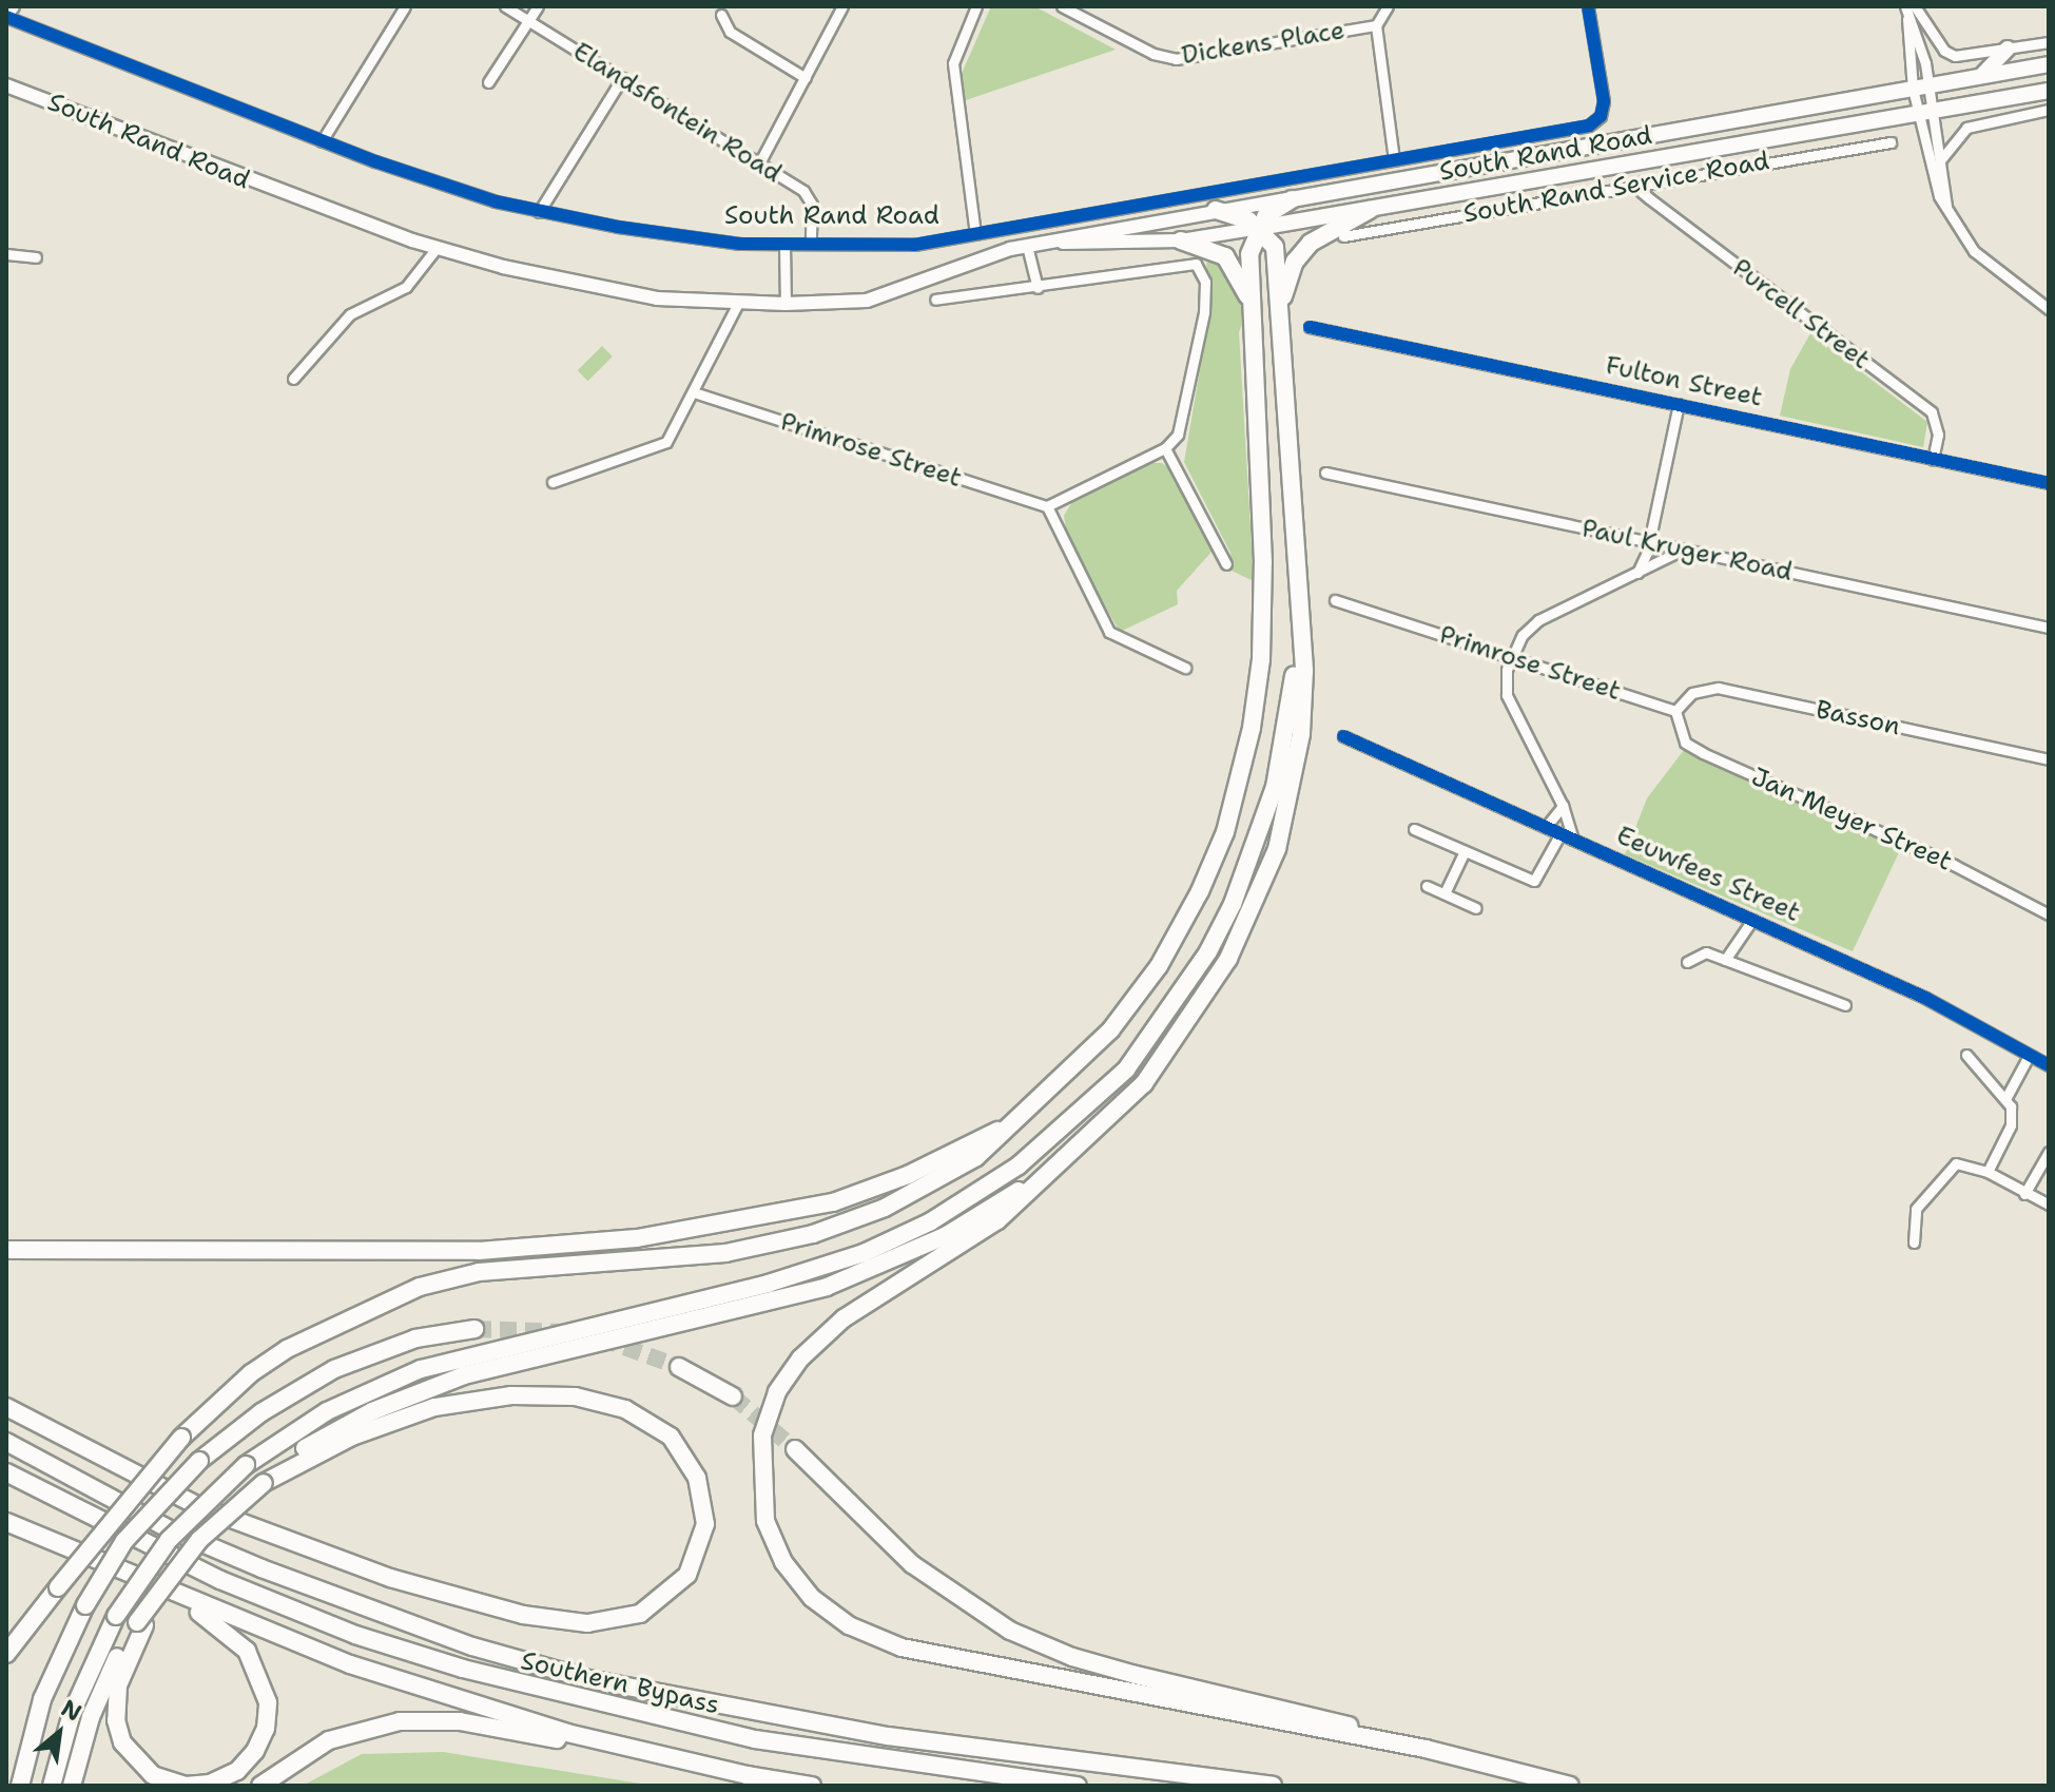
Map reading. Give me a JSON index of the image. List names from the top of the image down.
{
  "streets": {
    "highway": ["Southern Bypass"],
    "main road": ["South Rand Road"],
    "street": [
      "Dickens Place",
      "Elandsfontein Road",
      "South Rand Service Road",
      "Purcell Street",
      "Fulton Street",
      "Primrose Street",
      "Paul Kruger Road",
      "Basson",
      "Jan Meyer Street",
      "Eeuwfees Street"
    ]
  },
  "crossings": [
    ["Elandsfontein Road", "South Rand Road"],
    ["South Rand Service Road", "Purcell Street"],
    ["Purcell Street", "Fulton Street"],
    ["Primrose Street", "Basson"],
    ["Primrose Street", "Jan Meyer Street"],
    ["Basson", "Jan Meyer Street"]
  ],
  "north": "top right"
}
